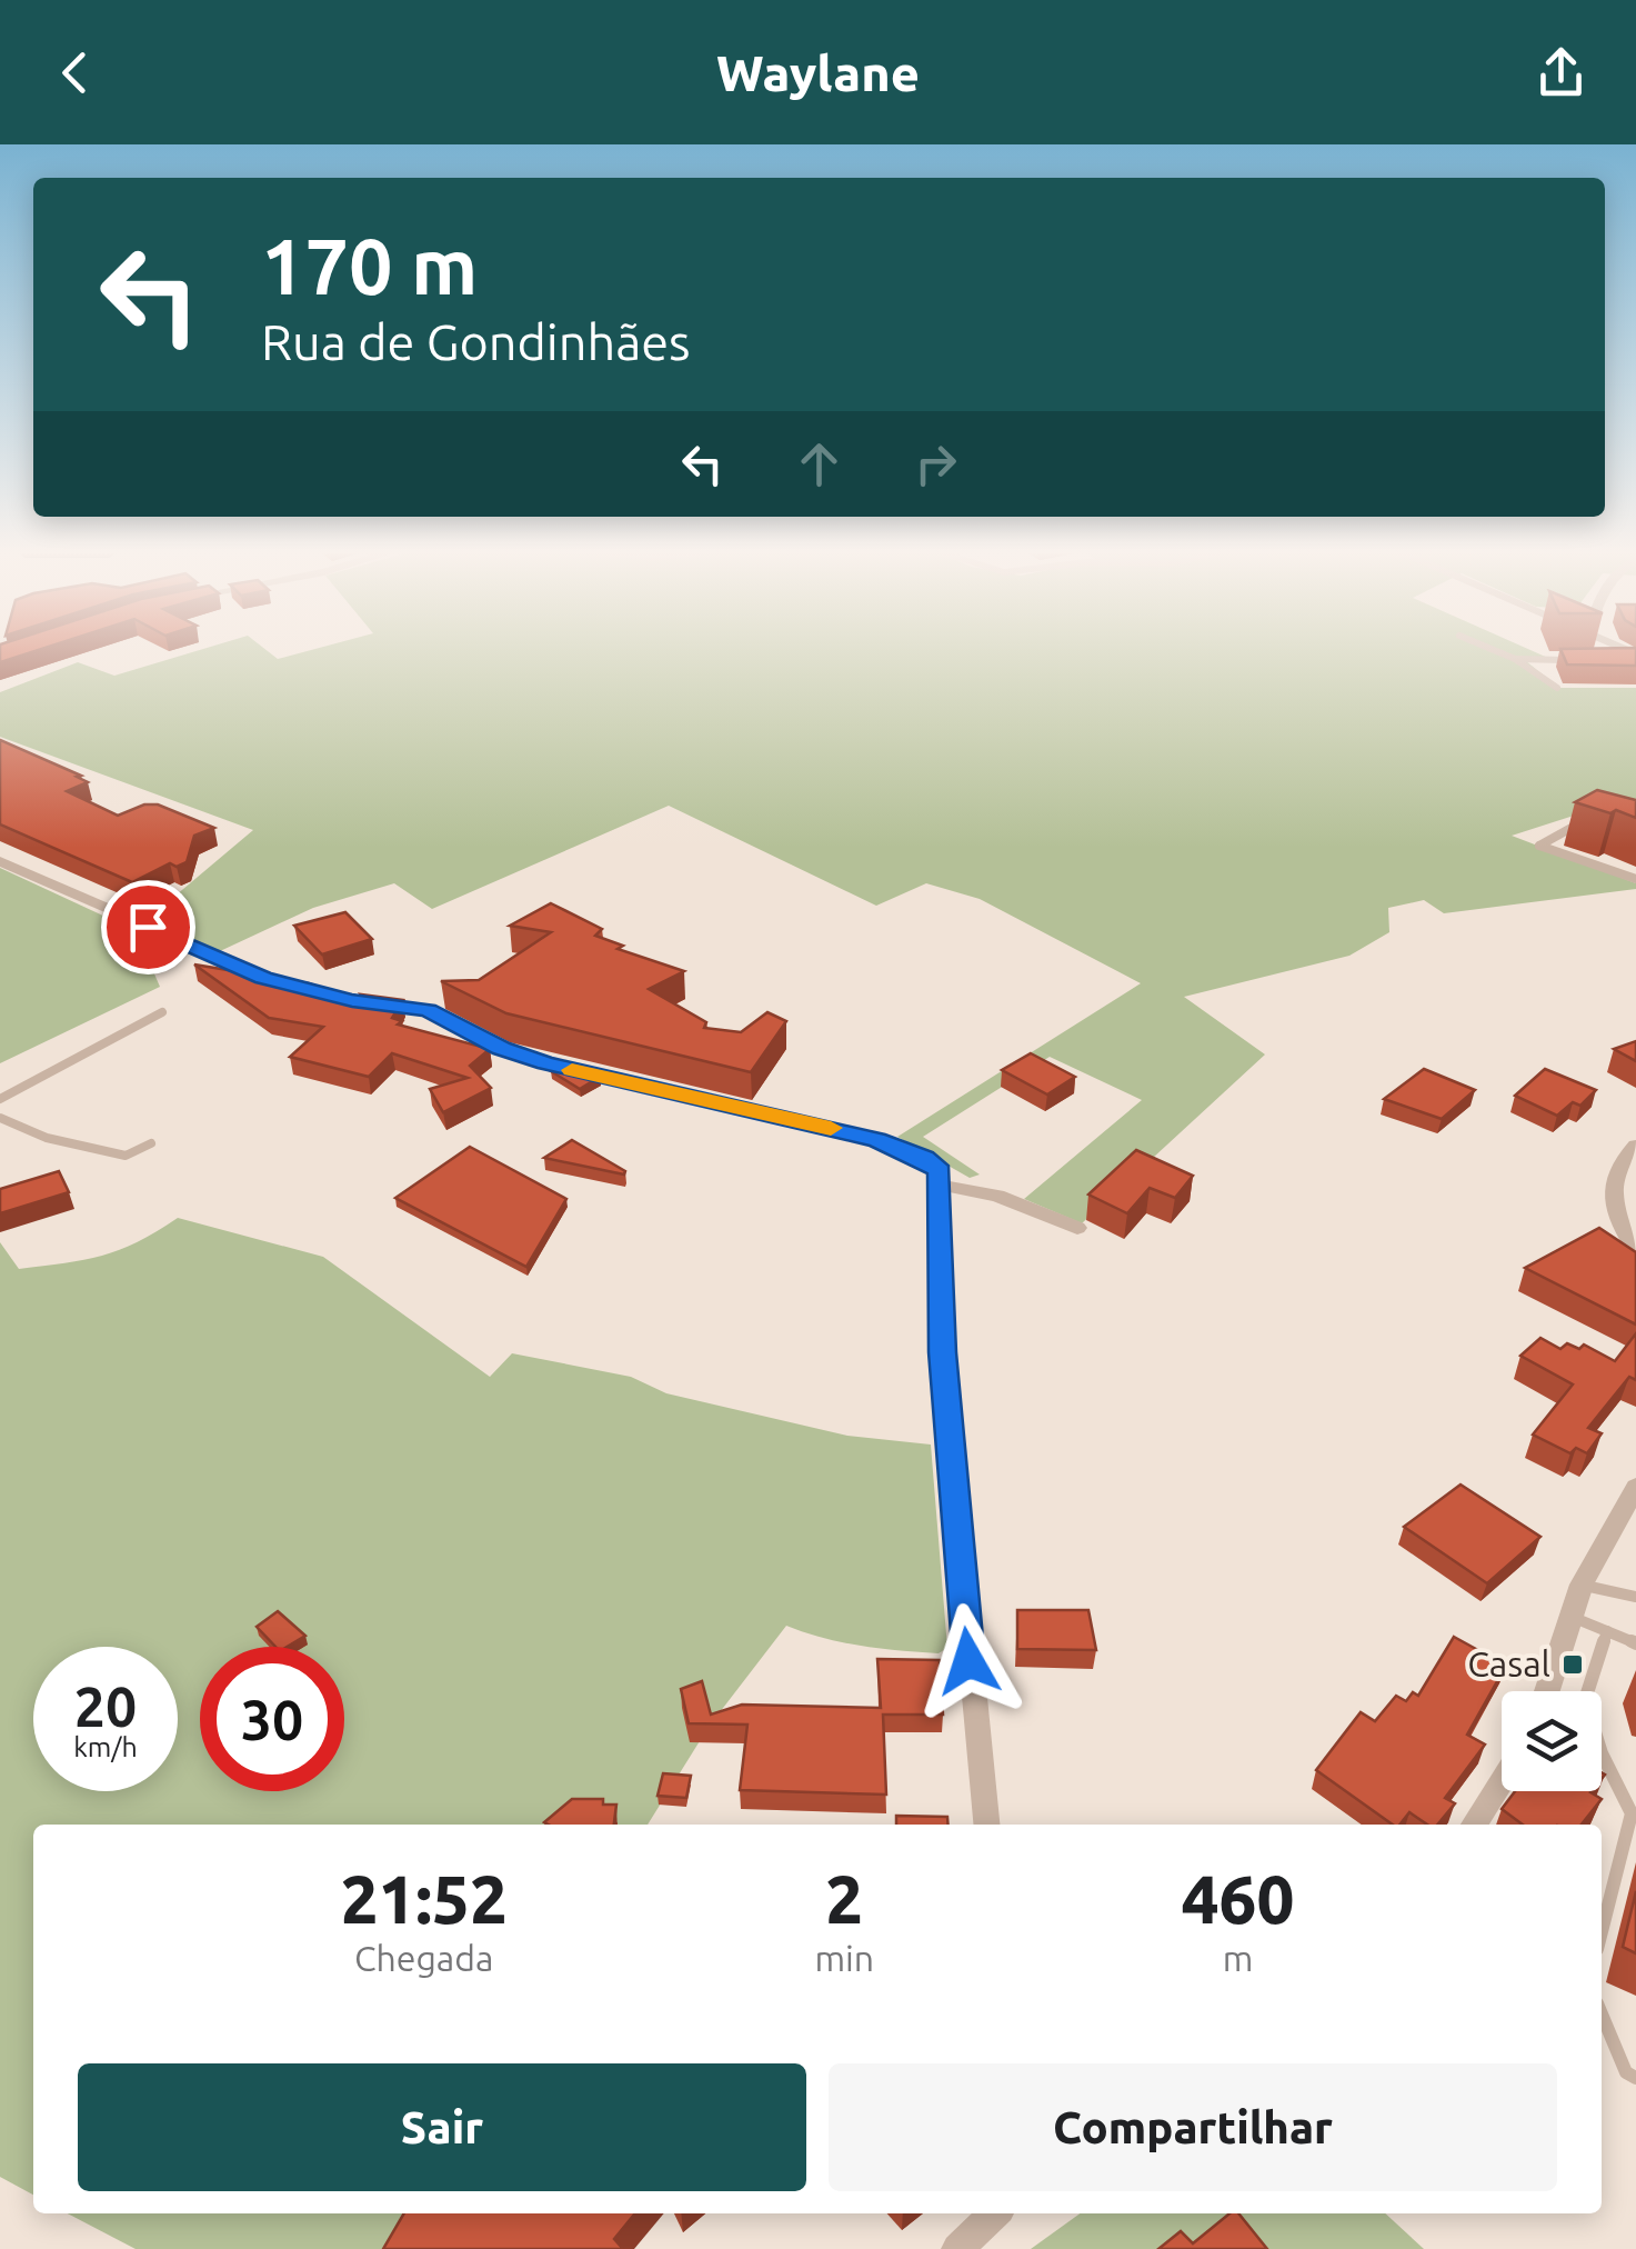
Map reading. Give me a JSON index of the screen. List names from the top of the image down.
{
  "places": {
    "transit": ["Casal"]
  },
  "page": {
    "header": "Waylane",
    "turn": ["170 m", "Rua de Gondinhães"],
    "speed": "20 km/h",
    "limit": "30",
    "eta": [
      "21:52",
      "Chegada",
      "2",
      "min",
      "460",
      "m"
    ],
    "buttons": ["Sair", "Compartilhar"]
  }
}
